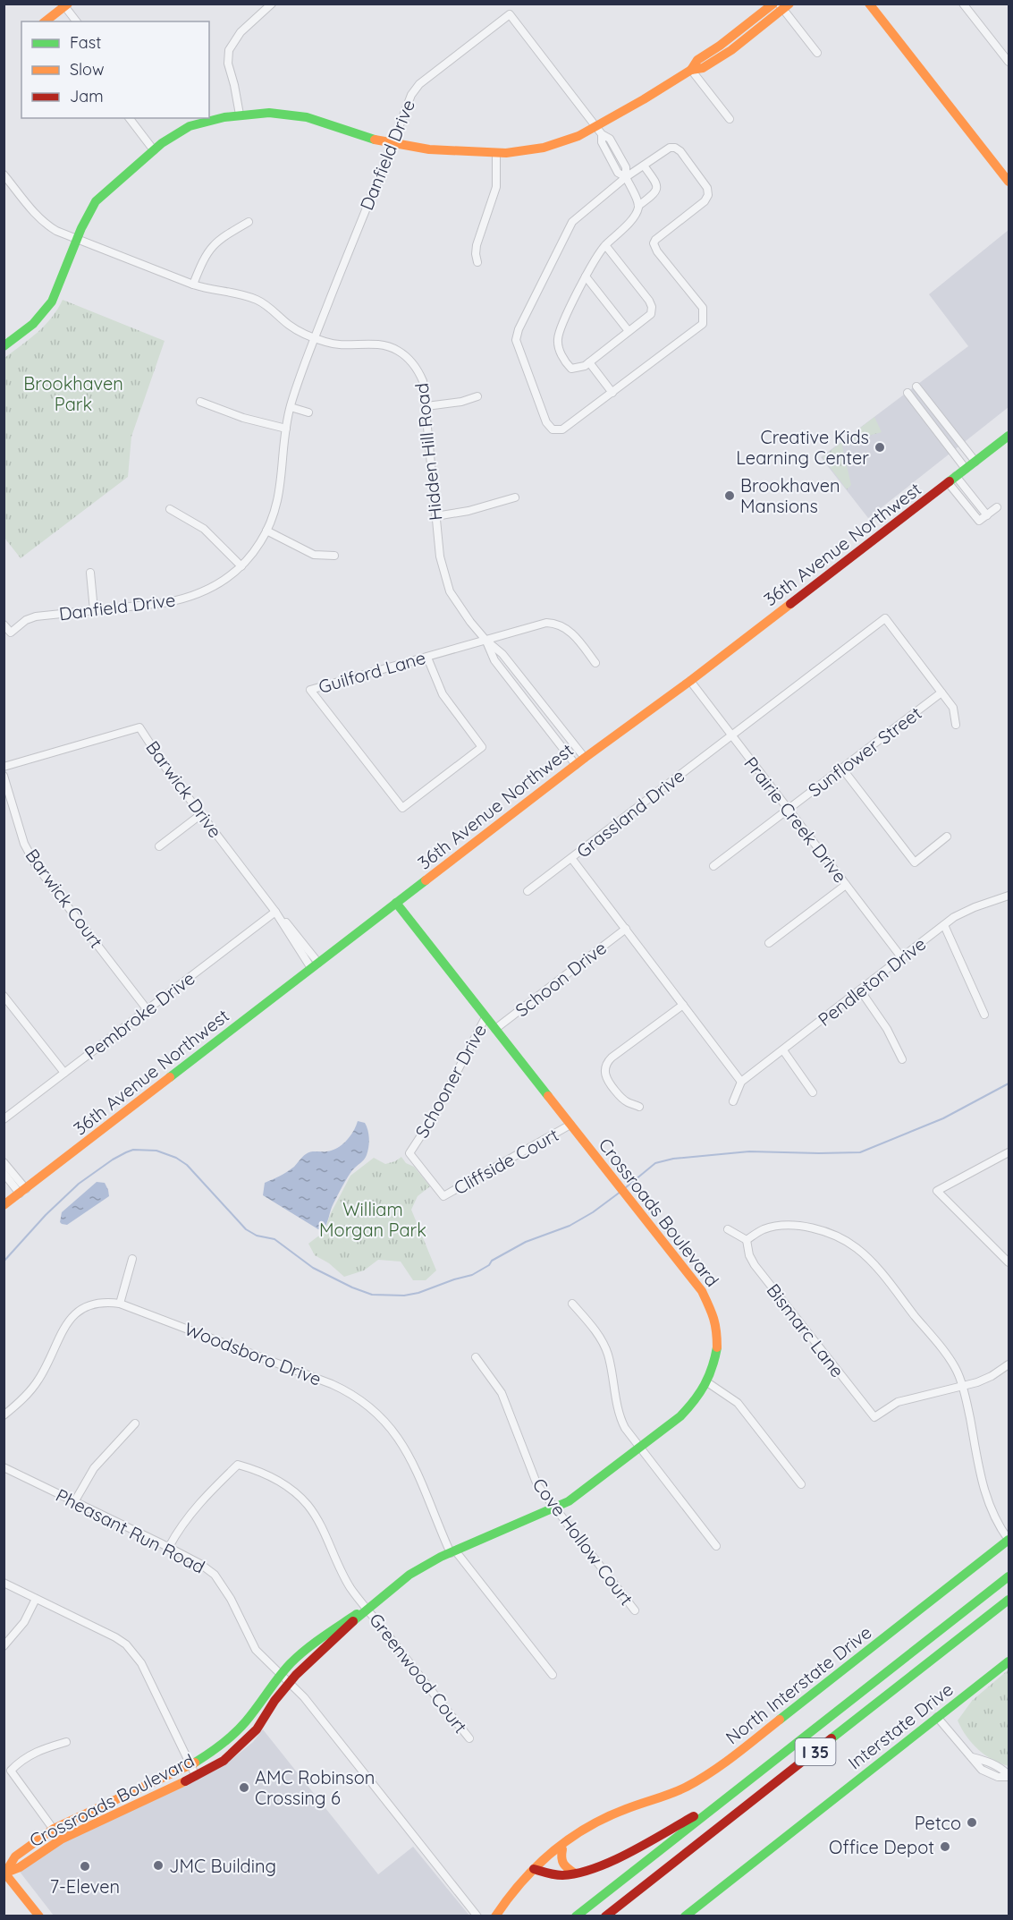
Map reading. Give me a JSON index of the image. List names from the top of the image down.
{
  "streets": {
    "main road": [
      "36th Avenue Northwest",
      "Crossroads Boulevard",
      "North Interstate Drive",
      "Interstate Drive",
      "I 35"
    ],
    "street": [
      "Danfield Drive",
      "Hidden Hill Road",
      "Guilford Lane",
      "Sunflower Street",
      "Barwick Drive",
      "Grassland Drive",
      "Prairie Creek Drive",
      "Barwick Court",
      "Schoon Drive",
      "Pendleton Drive",
      "Pembroke Drive",
      "Schooner Drive",
      "Cliffside Court",
      "Bismarc Lane",
      "Woodsboro Drive",
      "Pheasant Run Road",
      "Cove Hollow Court",
      "Greenwood Court"
    ]
  },
  "crossings": [
    ["Danfield Drive", "Hidden Hill Road"],
    ["Hidden Hill Road", "36th Avenue Northwest"],
    ["Hidden Hill Road", "Guilford Lane"],
    ["36th Avenue Northwest", "Barwick Drive"],
    ["36th Avenue Northwest", "Prairie Creek Drive"],
    ["36th Avenue Northwest", "Crossroads Boulevard"],
    ["Sunflower Street", "Grassland Drive"],
    ["Sunflower Street", "Prairie Creek Drive"],
    ["Barwick Drive", "Pembroke Drive"],
    ["Grassland Drive", "Prairie Creek Drive"],
    ["Grassland Drive", "Schoon Drive"],
    ["Grassland Drive", "Pendleton Drive"],
    ["Prairie Creek Drive", "Pendleton Drive"],
    ["Barwick Court", "Pembroke Drive"],
    ["Schoon Drive", "Crossroads Boulevard"],
    ["Schooner Drive", "Cliffside Court"],
    ["Schooner Drive", "Crossroads Boulevard"],
    ["Cliffside Court", "Crossroads Boulevard"],
    ["Crossroads Boulevard", "Woodsboro Drive"],
    ["Crossroads Boulevard", "Pheasant Run Road"],
    ["Crossroads Boulevard", "Cove Hollow Court"],
    ["Crossroads Boulevard", "Greenwood Court"],
    ["Pheasant Run Road", "Greenwood Court"]
  ],
  "parks": ["Brookhaven Park", "William Morgan Park"],
  "places": [
    "Creative Kids Learning Center",
    "Brookhaven Mansions",
    "AMC Robinson Crossing 6",
    "Petco",
    "Office Depot",
    "JMC Building",
    "7-Eleven"
  ],
  "legend": ["Fast", "Slow", "Jam"]
}
